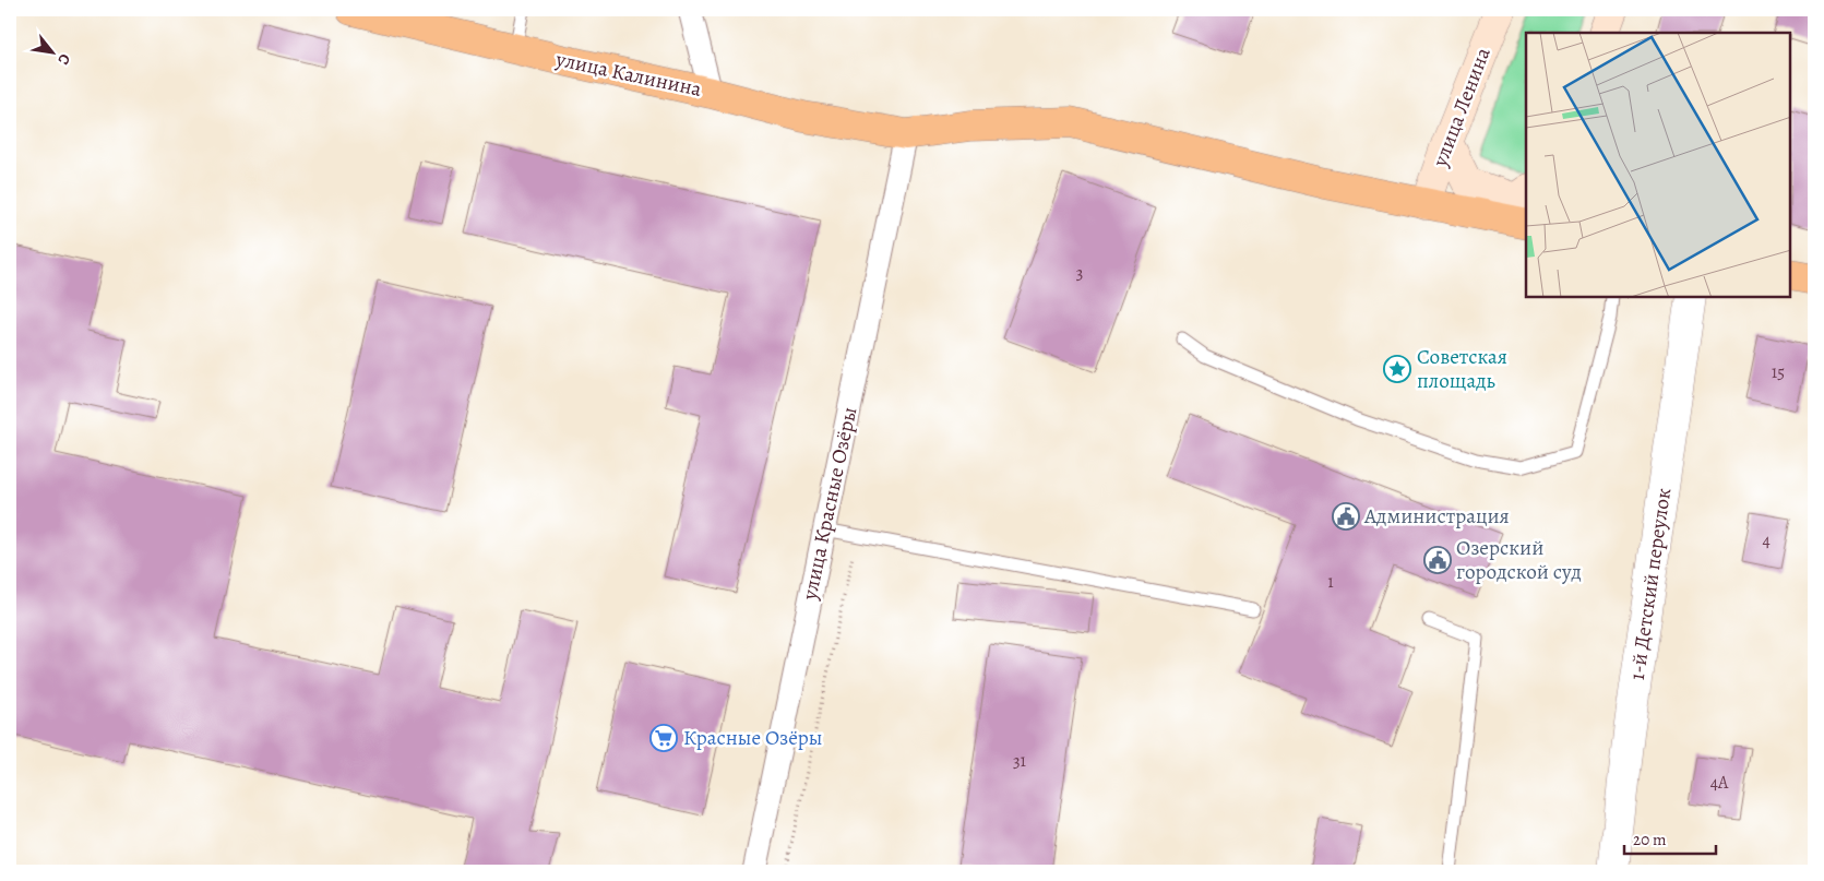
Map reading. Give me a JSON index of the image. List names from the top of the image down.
{
  "streets": {
    "main road": ["улица Калинина", "улица Ленина"],
    "street": ["улица Красные Озёры", "1-й Детский переулок"]
  },
  "crossings": [
    ["улица Калинина", "улица Красные Озёры"]
  ],
  "places": {
    "place": ["Советская площадь"],
    "public building": ["Администрация", "Озерский городской суд"],
    "supermarket": ["Красные Озёры"]
  },
  "house_numbers": [
    "3",
    "15",
    "4",
    "1",
    "31",
    "4А"
  ],
  "scale_bar": "20 m",
  "north": "bottom right"
}
